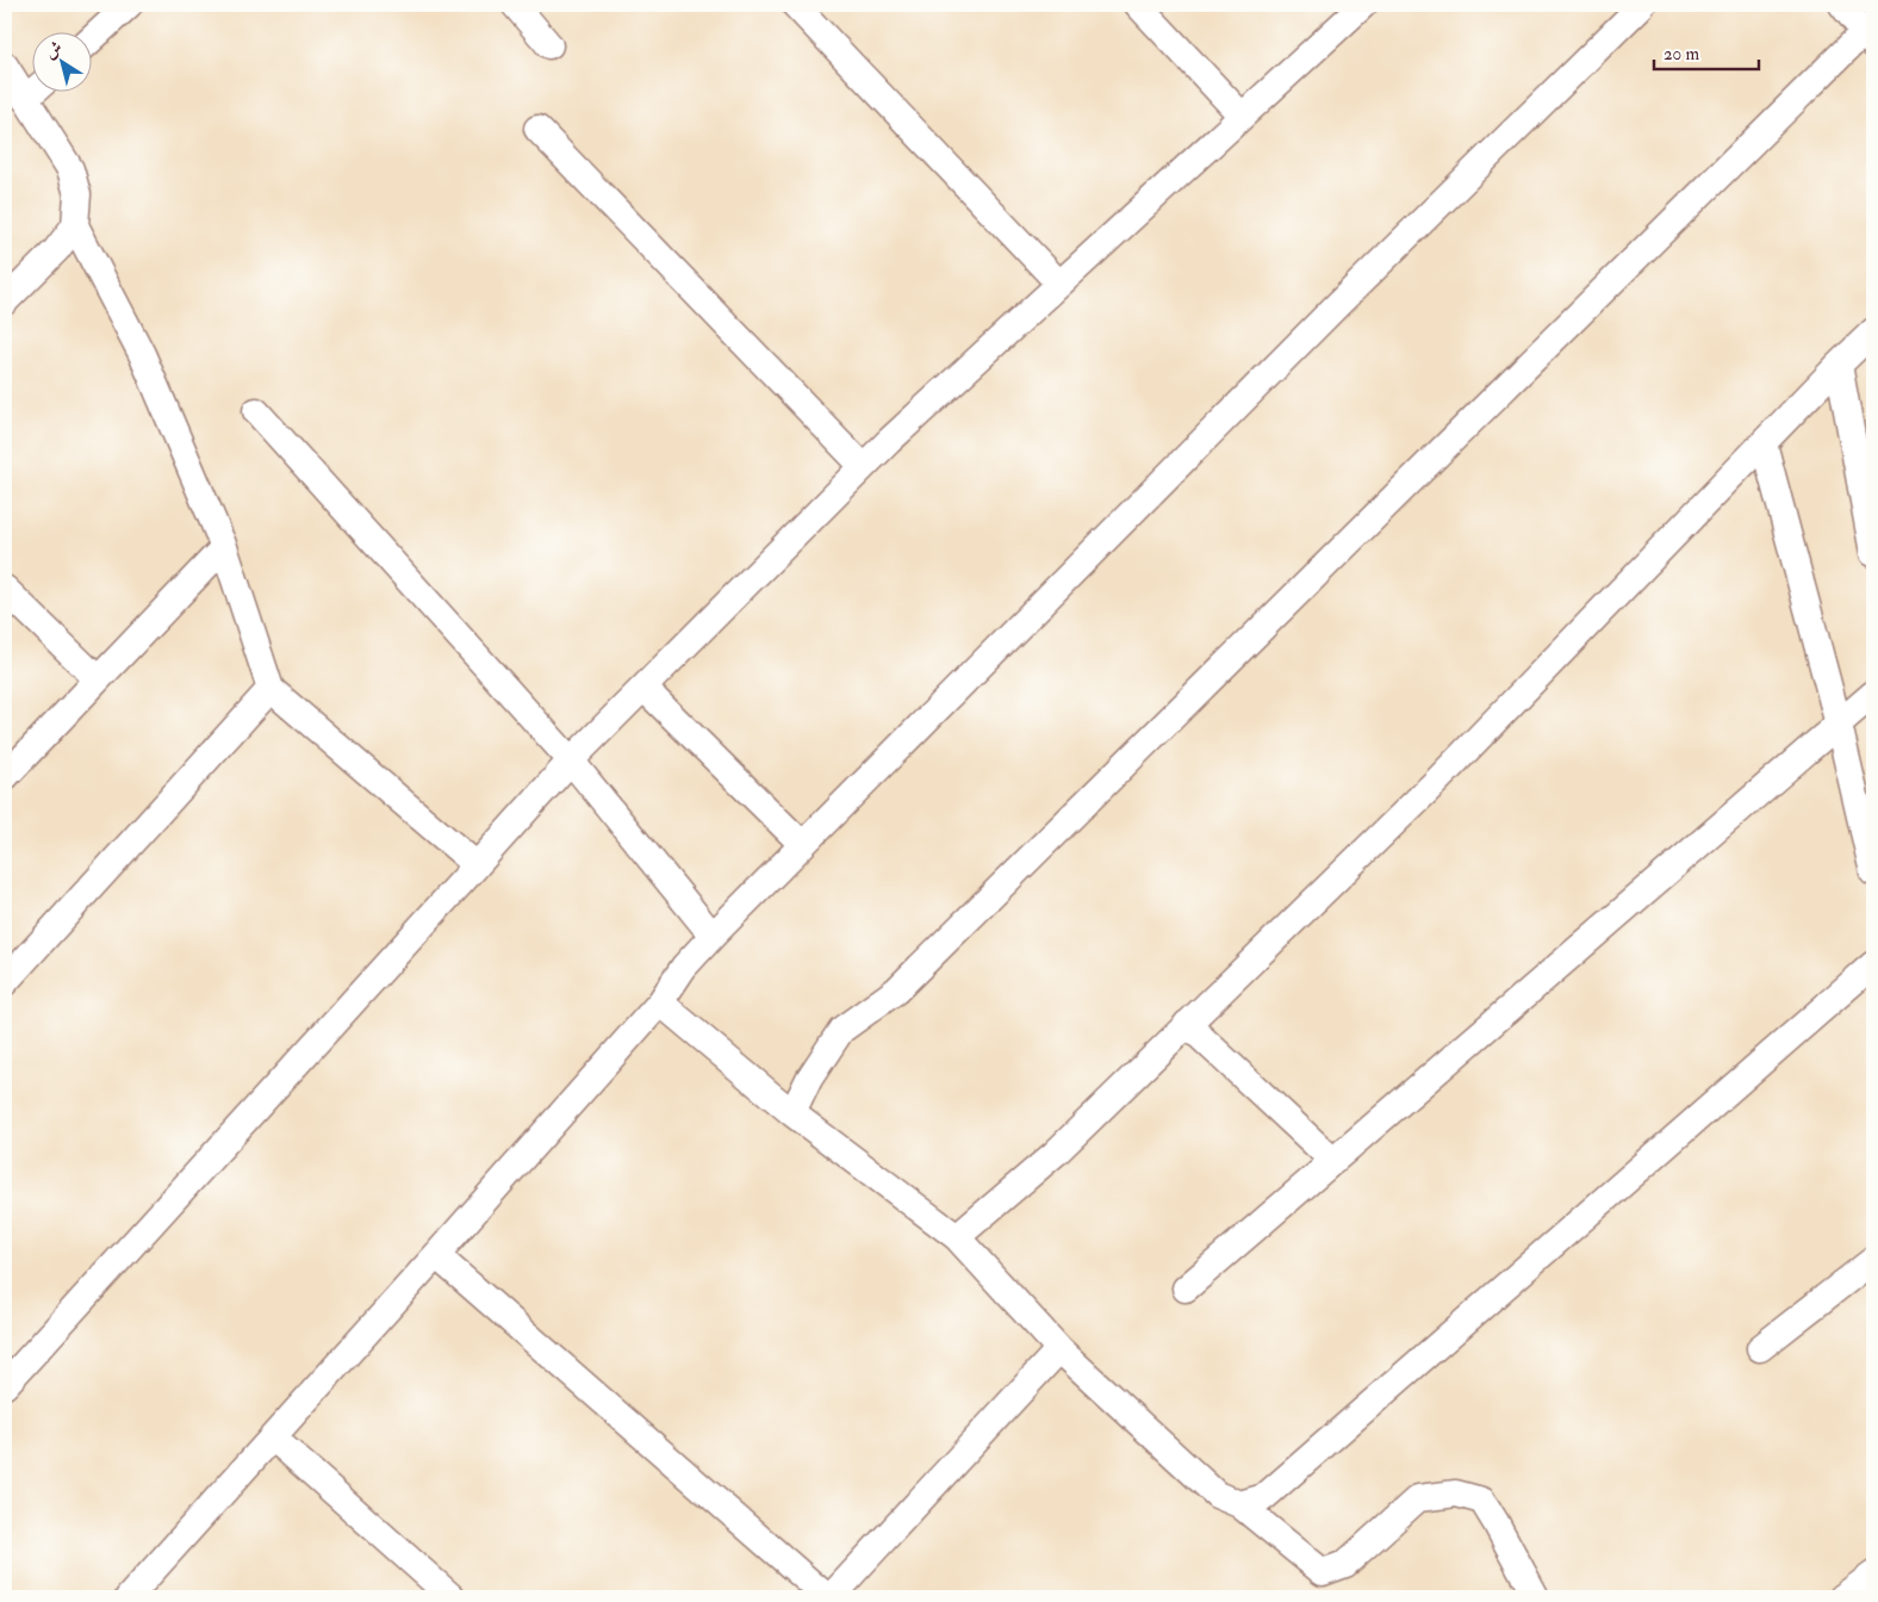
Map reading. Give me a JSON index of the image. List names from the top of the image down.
{
  "scale_bar": "20 m",
  "north": "top left"
}
